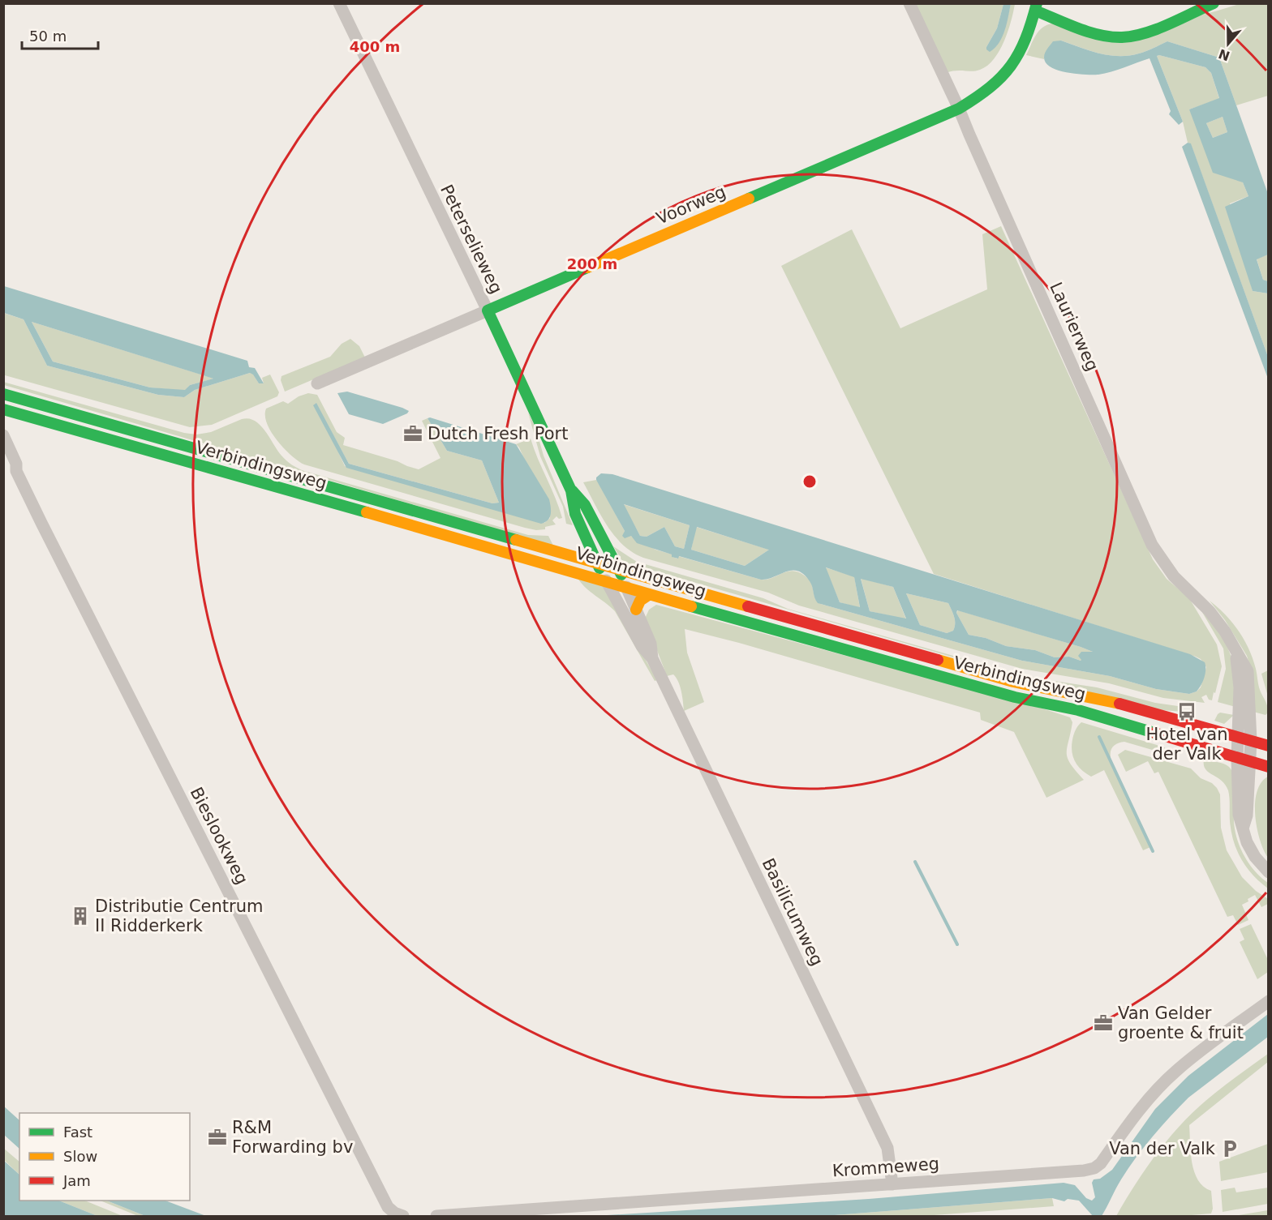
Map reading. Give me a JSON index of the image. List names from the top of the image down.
{
  "streets": {
    "street": [
      "Voorweg",
      "Peterselieweg",
      "Laurierweg",
      "Verbindingsweg",
      "Bieslookweg",
      "Basilicumweg",
      "Krommeweg"
    ]
  },
  "crossings": [
    ["Voorweg", "Peterselieweg"],
    ["Voorweg", "Laurierweg"],
    ["Peterselieweg", "Verbindingsweg"],
    ["Peterselieweg", "Basilicumweg"],
    ["Laurierweg", "Verbindingsweg"],
    ["Verbindingsweg", "Basilicumweg"],
    ["Basilicumweg", "Krommeweg"]
  ],
  "places": {
    "office": ["Dutch Fresh Port", "Van Gelder groente & fruit", "R&M Forwarding bv"],
    "bus stop": ["Hotel van der Valk"],
    "building": ["Distributie Centrum II Ridderkerk"],
    "parking": ["Van der Valk"]
  },
  "legend": ["Fast", "Slow", "Jam"],
  "scale_bar": "50 m",
  "north": "bottom",
  "rings": ["400 m", "200 m"]
}
